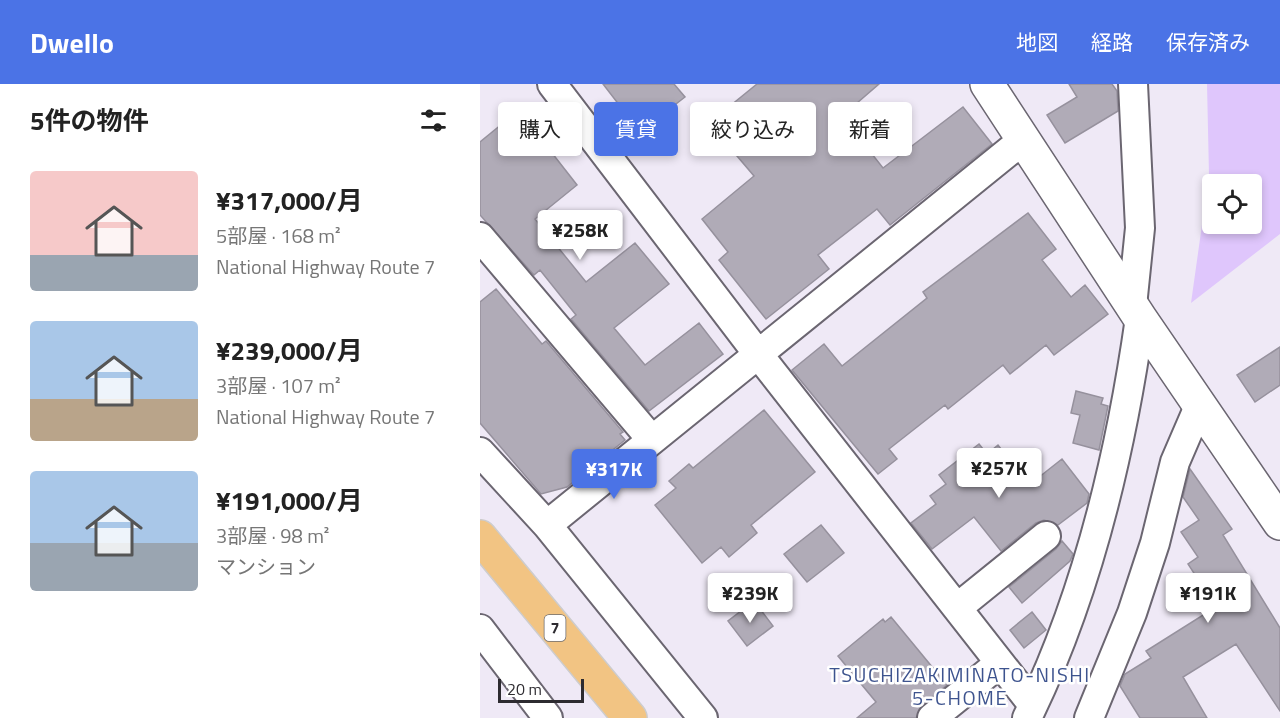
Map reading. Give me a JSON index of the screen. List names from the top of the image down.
{
  "streets": {
    "highway": ["7"]
  },
  "districts": ["TSUCHIZAKIMINATO-NISHI 5-CHOME"],
  "scale_bar": "20 m",
  "page": {
    "header": "Dwello",
    "nav": ["地図", "経路", "保存済み"],
    "heading": "5件の物件",
    "chip": [
      "購入",
      "賃貸",
      "絞り込み",
      "新着"
    ],
    "list": [
      {
        "name": "¥317,000/月",
        "note": "5部屋 · 168 m² · National Highway Route 7"
      },
      {
        "name": "¥239,000/月",
        "note": "3部屋 · 107 m² · National Highway Route 7"
      },
      {
        "name": "¥191,000/月",
        "note": "3部屋 · 98 m² · マンション"
      }
    ],
    "price": [
      "¥258K",
      "¥257K",
      "¥317K",
      "¥239K",
      "¥191K"
    ],
    "scale": "20 m"
  }
}
